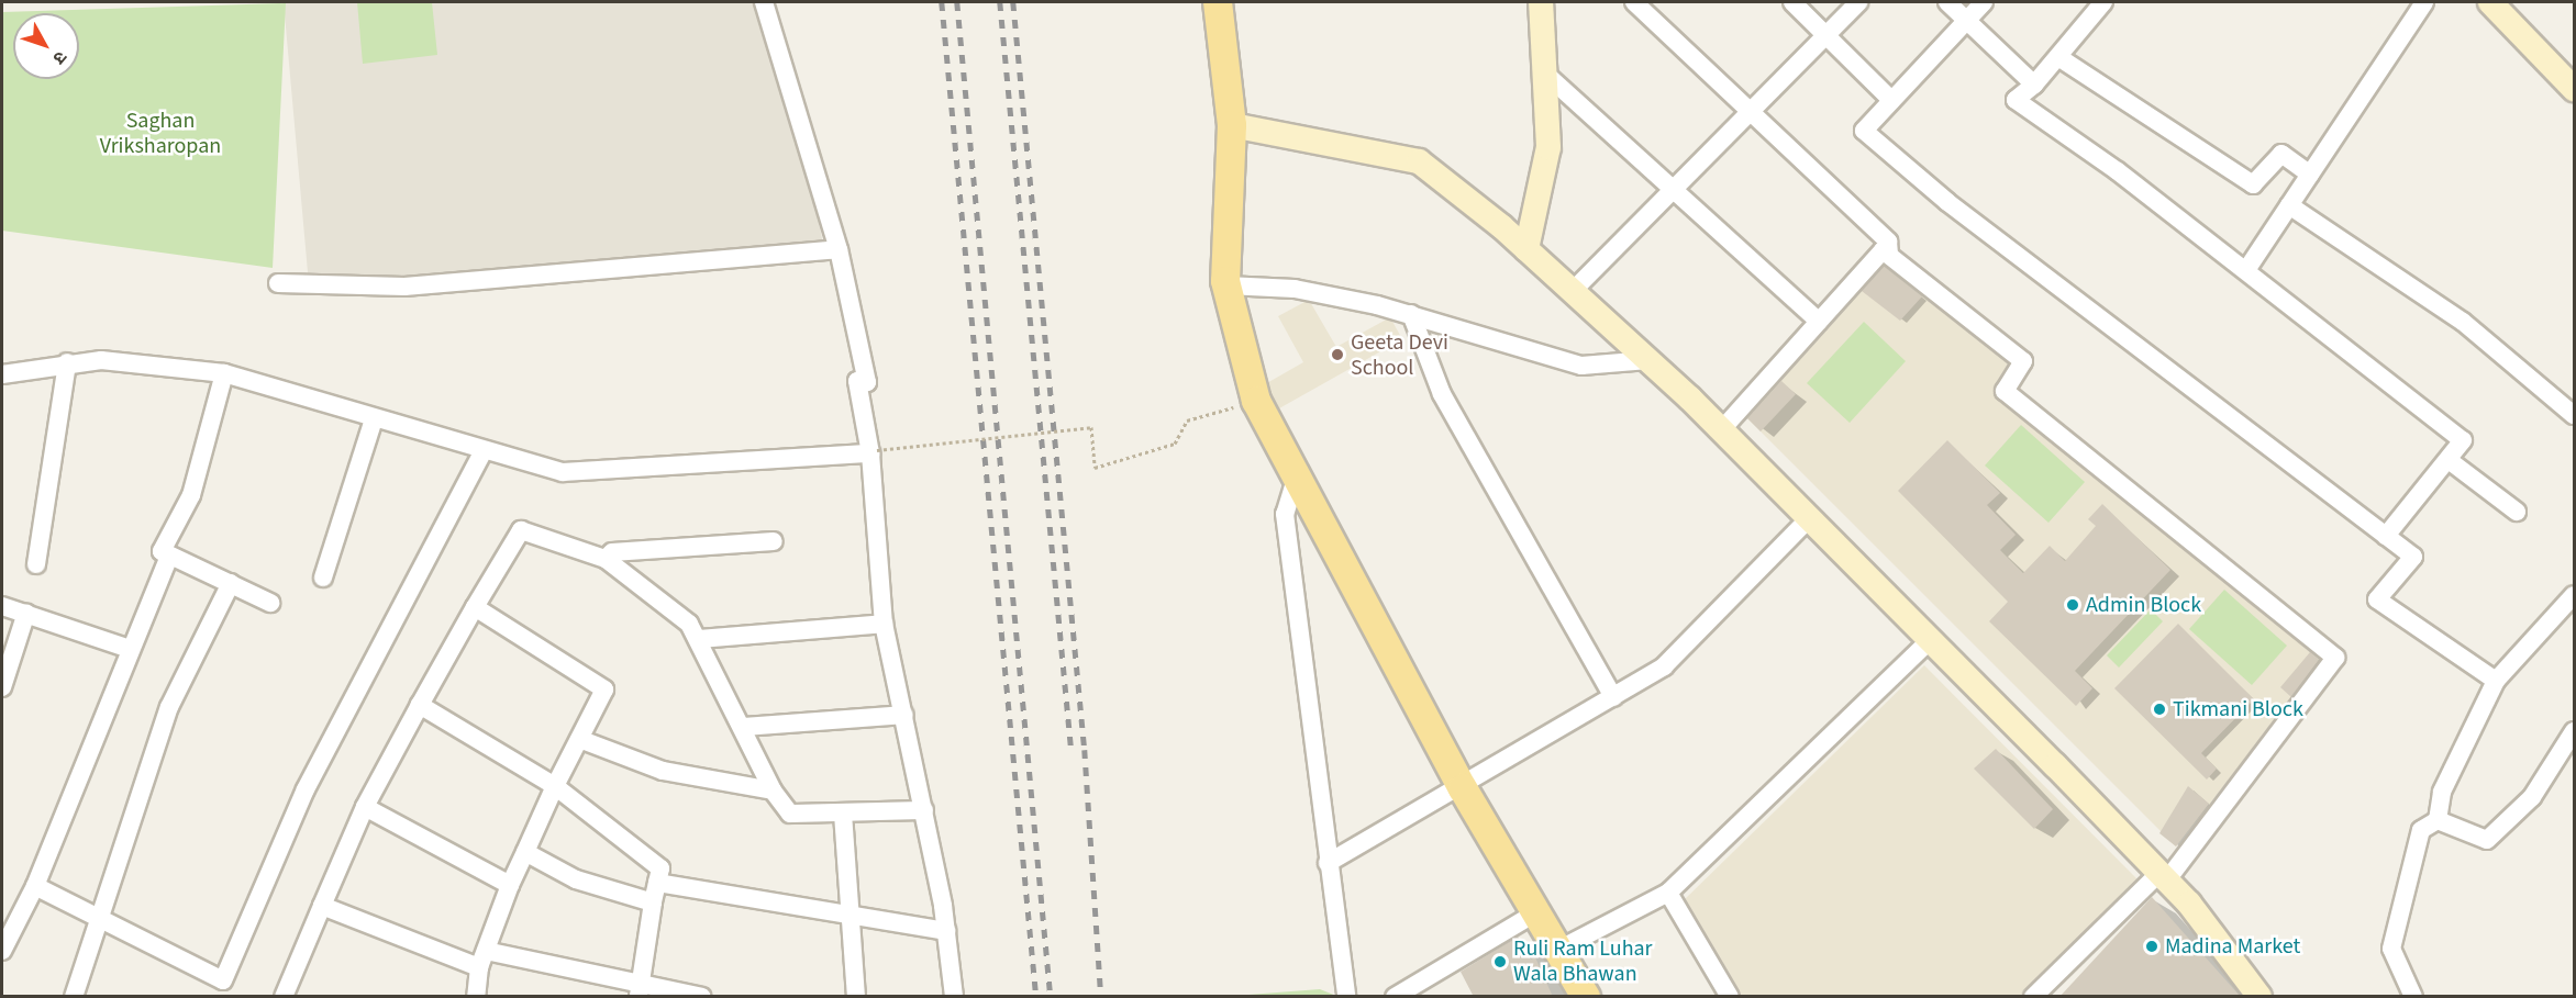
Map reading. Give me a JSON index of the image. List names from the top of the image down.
{
  "parks": ["Saghan Vriksharopan"],
  "places": [
    "Geeta Devi School",
    "Admin Block",
    "Tikmani Block",
    "Madina Market",
    "Ruli Ram Luhar Wala Bhawan"
  ],
  "north": "bottom right"
}
